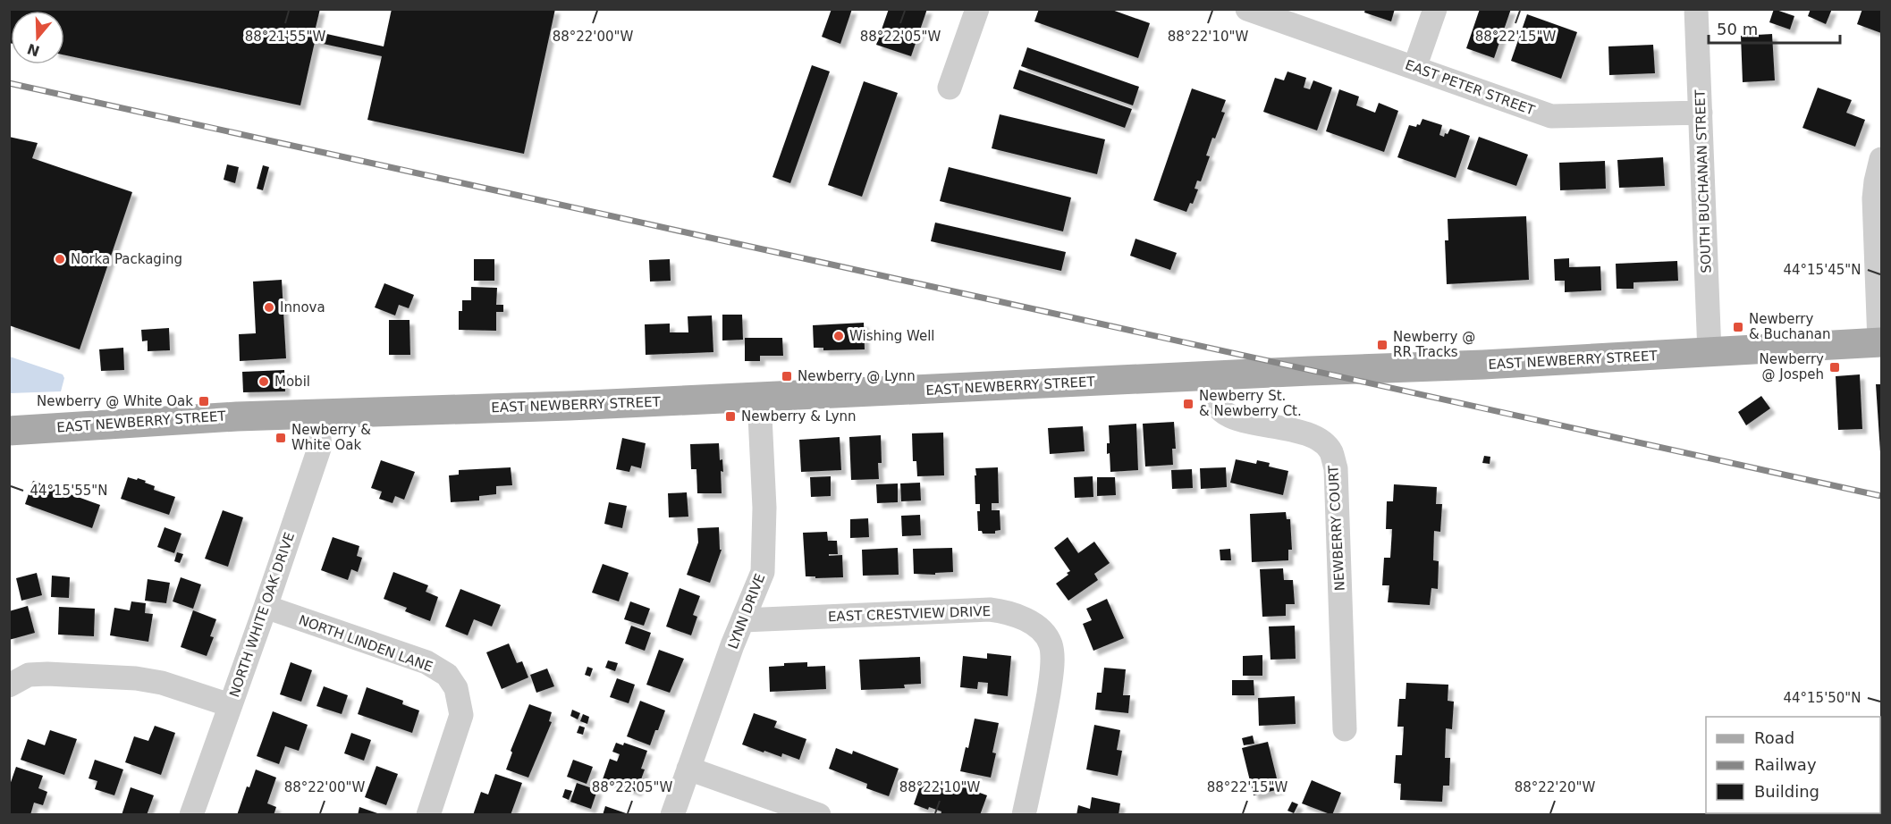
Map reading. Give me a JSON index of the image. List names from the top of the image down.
{
  "streets": {
    "main road": ["EAST NEWBERRY STREET"],
    "street": [
      "EAST PETER STREET",
      "SOUTH BUCHANAN STREET",
      "NEWBERRY COURT",
      "LYNN DRIVE",
      "EAST CRESTVIEW DRIVE",
      "NORTH WHITE OAK DRIVE",
      "NORTH LINDEN LANE"
    ]
  },
  "crossings": [
    ["EAST PETER STREET", "SOUTH BUCHANAN STREET"],
    ["SOUTH BUCHANAN STREET", "EAST NEWBERRY STREET"],
    ["EAST NEWBERRY STREET", "NEWBERRY COURT"],
    ["EAST NEWBERRY STREET", "LYNN DRIVE"],
    ["EAST NEWBERRY STREET", "NORTH WHITE OAK DRIVE"],
    ["LYNN DRIVE", "EAST CRESTVIEW DRIVE"],
    ["NORTH WHITE OAK DRIVE", "NORTH LINDEN LANE"]
  ],
  "places": {
    "other": [
      "Norka Packaging",
      "Innova",
      "Wishing Well",
      "Mobil"
    ],
    "transit": [
      "Newberry & Buchanan",
      "Newberry @ RR Tracks",
      "Newberry @ Jospeh",
      "Newberry @ Lynn",
      "Newberry @ White Oak",
      "Newberry St. & Newberry Ct.",
      "Newberry & Lynn",
      "Newberry & White Oak"
    ]
  },
  "legend": ["Road", "Railway", "Building"],
  "scale_bar": "50 m",
  "north": "bottom",
  "coordinates": [
    "88°21'55\"W",
    "88°22'00\"W",
    "88°22'05\"W",
    "88°22'10\"W",
    "88°22'15\"W",
    "44°15'45\"N",
    "44°15'55\"N",
    "44°15'50\"N",
    "88°22'20\"W"
  ]
}
